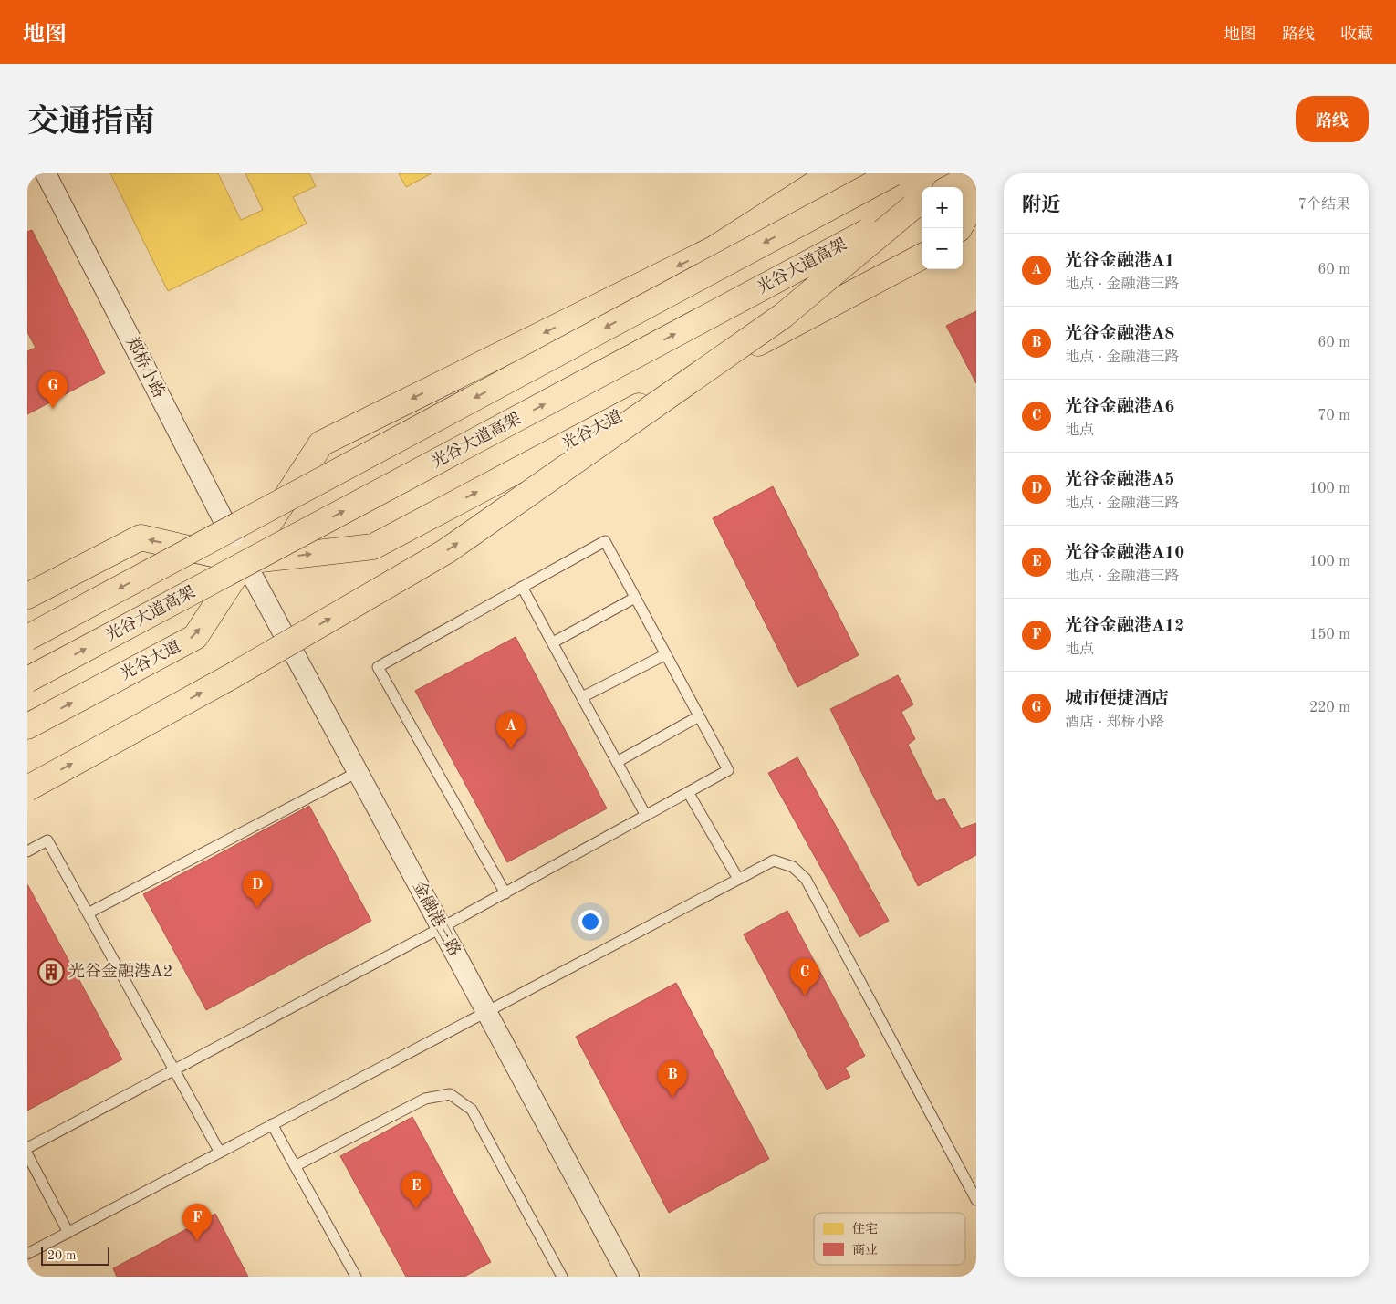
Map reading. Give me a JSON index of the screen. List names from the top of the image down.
{
  "streets": {
    "main road": ["光谷大道高架", "光谷大道"],
    "street": ["郑桥小路", "金融港三路"]
  },
  "crossings": [
    ["郑桥小路", "光谷大道"],
    ["郑桥小路", "金融港三路"],
    ["光谷大道", "金融港三路"]
  ],
  "places": {
    "building": ["光谷金融港A2"]
  },
  "legend": ["住宅", "商业"],
  "scale_bar": "20 m",
  "page": {
    "header": "地图",
    "nav": ["地图", "路线", "收藏"],
    "title": "交通指南",
    "buttons": "路线",
    "heading": ["附近", "7个结果"],
    "map_buttons": ["+", "−"],
    "list": [
      {
        "mark": "A",
        "name": "光谷金融港A1",
        "note": "地点 · 金融港三路",
        "value": "60 m"
      },
      {
        "mark": "B",
        "name": "光谷金融港A8",
        "note": "地点 · 金融港三路",
        "value": "60 m"
      },
      {
        "mark": "C",
        "name": "光谷金融港A6",
        "note": "地点",
        "value": "70 m"
      },
      {
        "mark": "D",
        "name": "光谷金融港A5",
        "note": "地点 · 金融港三路",
        "value": "100 m"
      },
      {
        "mark": "E",
        "name": "光谷金融港A10",
        "note": "地点 · 金融港三路",
        "value": "100 m"
      },
      {
        "mark": "F",
        "name": "光谷金融港A12",
        "note": "地点",
        "value": "150 m"
      },
      {
        "mark": "G",
        "name": "城市便捷酒店",
        "note": "酒店 · 郑桥小路",
        "value": "220 m"
      }
    ],
    "pins": [
      "G",
      "A",
      "D",
      "C",
      "B",
      "E",
      "F"
    ],
    "scale": "20 m"
  }
}
